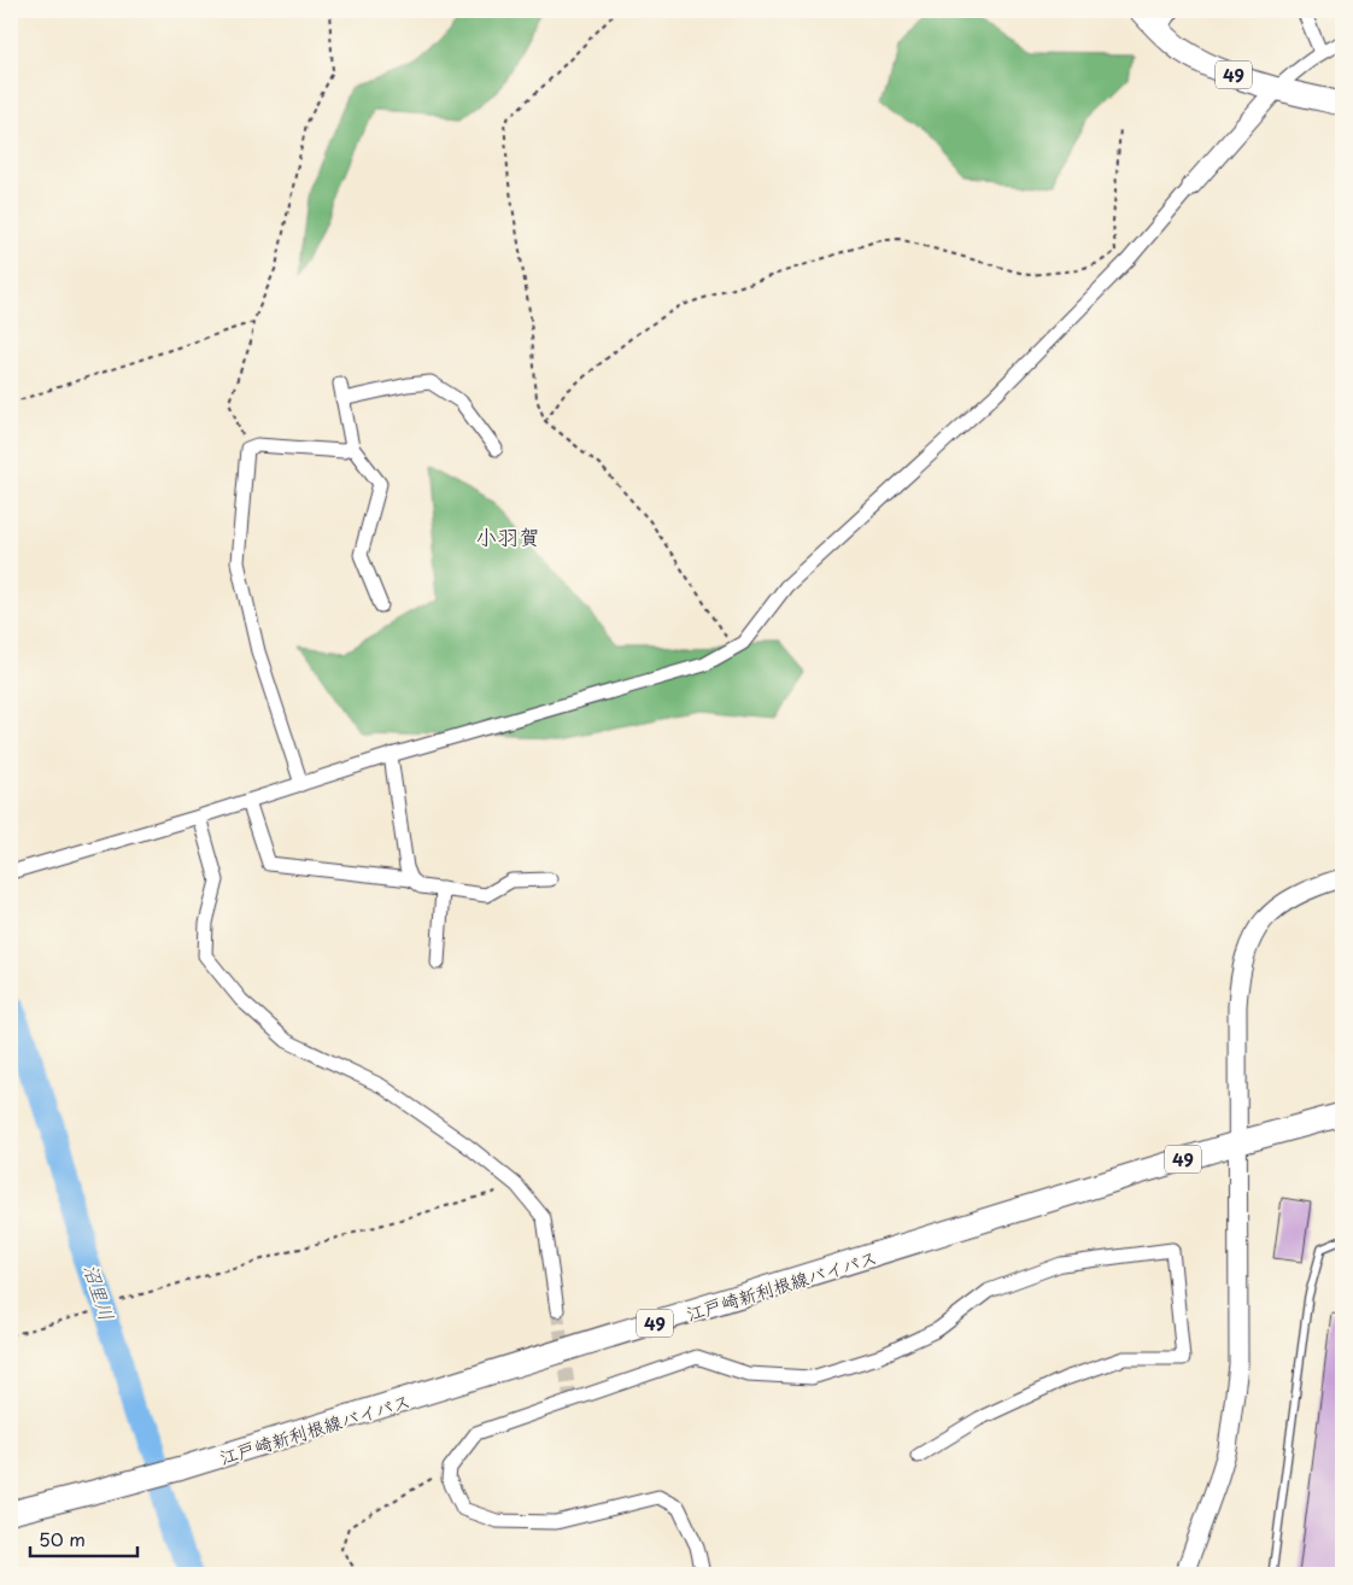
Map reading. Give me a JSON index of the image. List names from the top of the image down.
{
  "streets": {
    "main road": ["49", "江戸崎新利根線バイパス"]
  },
  "districts": ["小羽賀"],
  "water": ["沼里川"],
  "scale_bar": "50 m"
}
